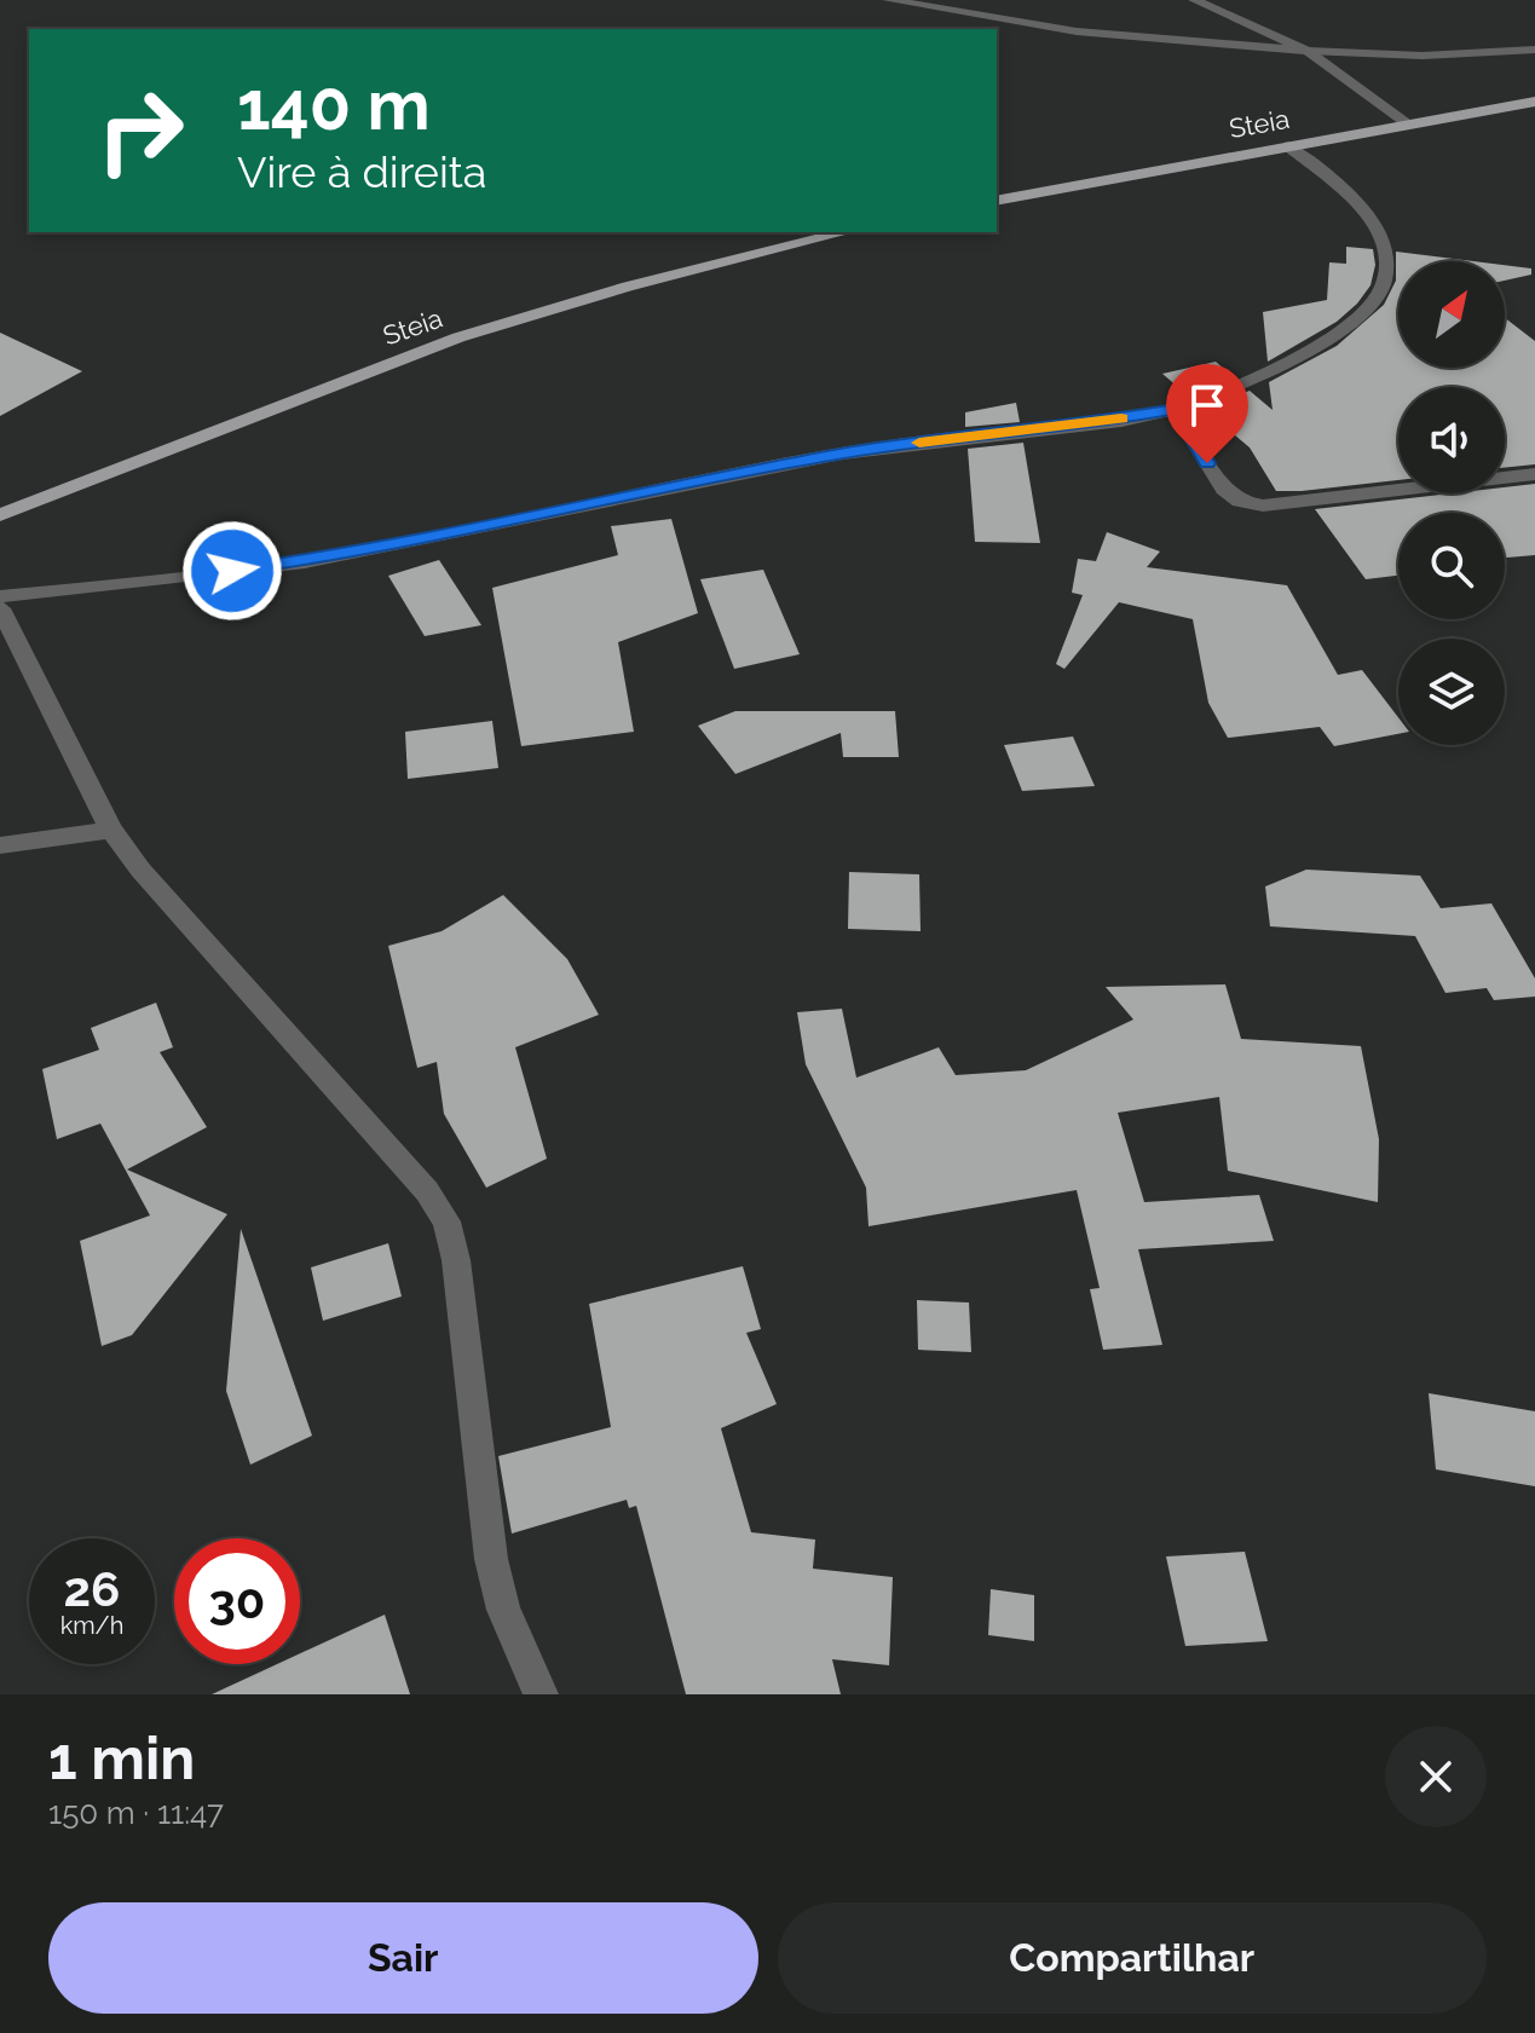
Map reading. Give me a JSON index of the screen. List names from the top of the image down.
{
  "streets": {
    "main road": ["Steia"]
  },
  "north": "top right",
  "page": {
    "turn": ["140 m", "Vire à direita"],
    "speed": "26 km/h",
    "limit": "30",
    "heading": ["1 min", "150 m · 11:47"],
    "buttons": ["Sair", "Compartilhar"]
  }
}
